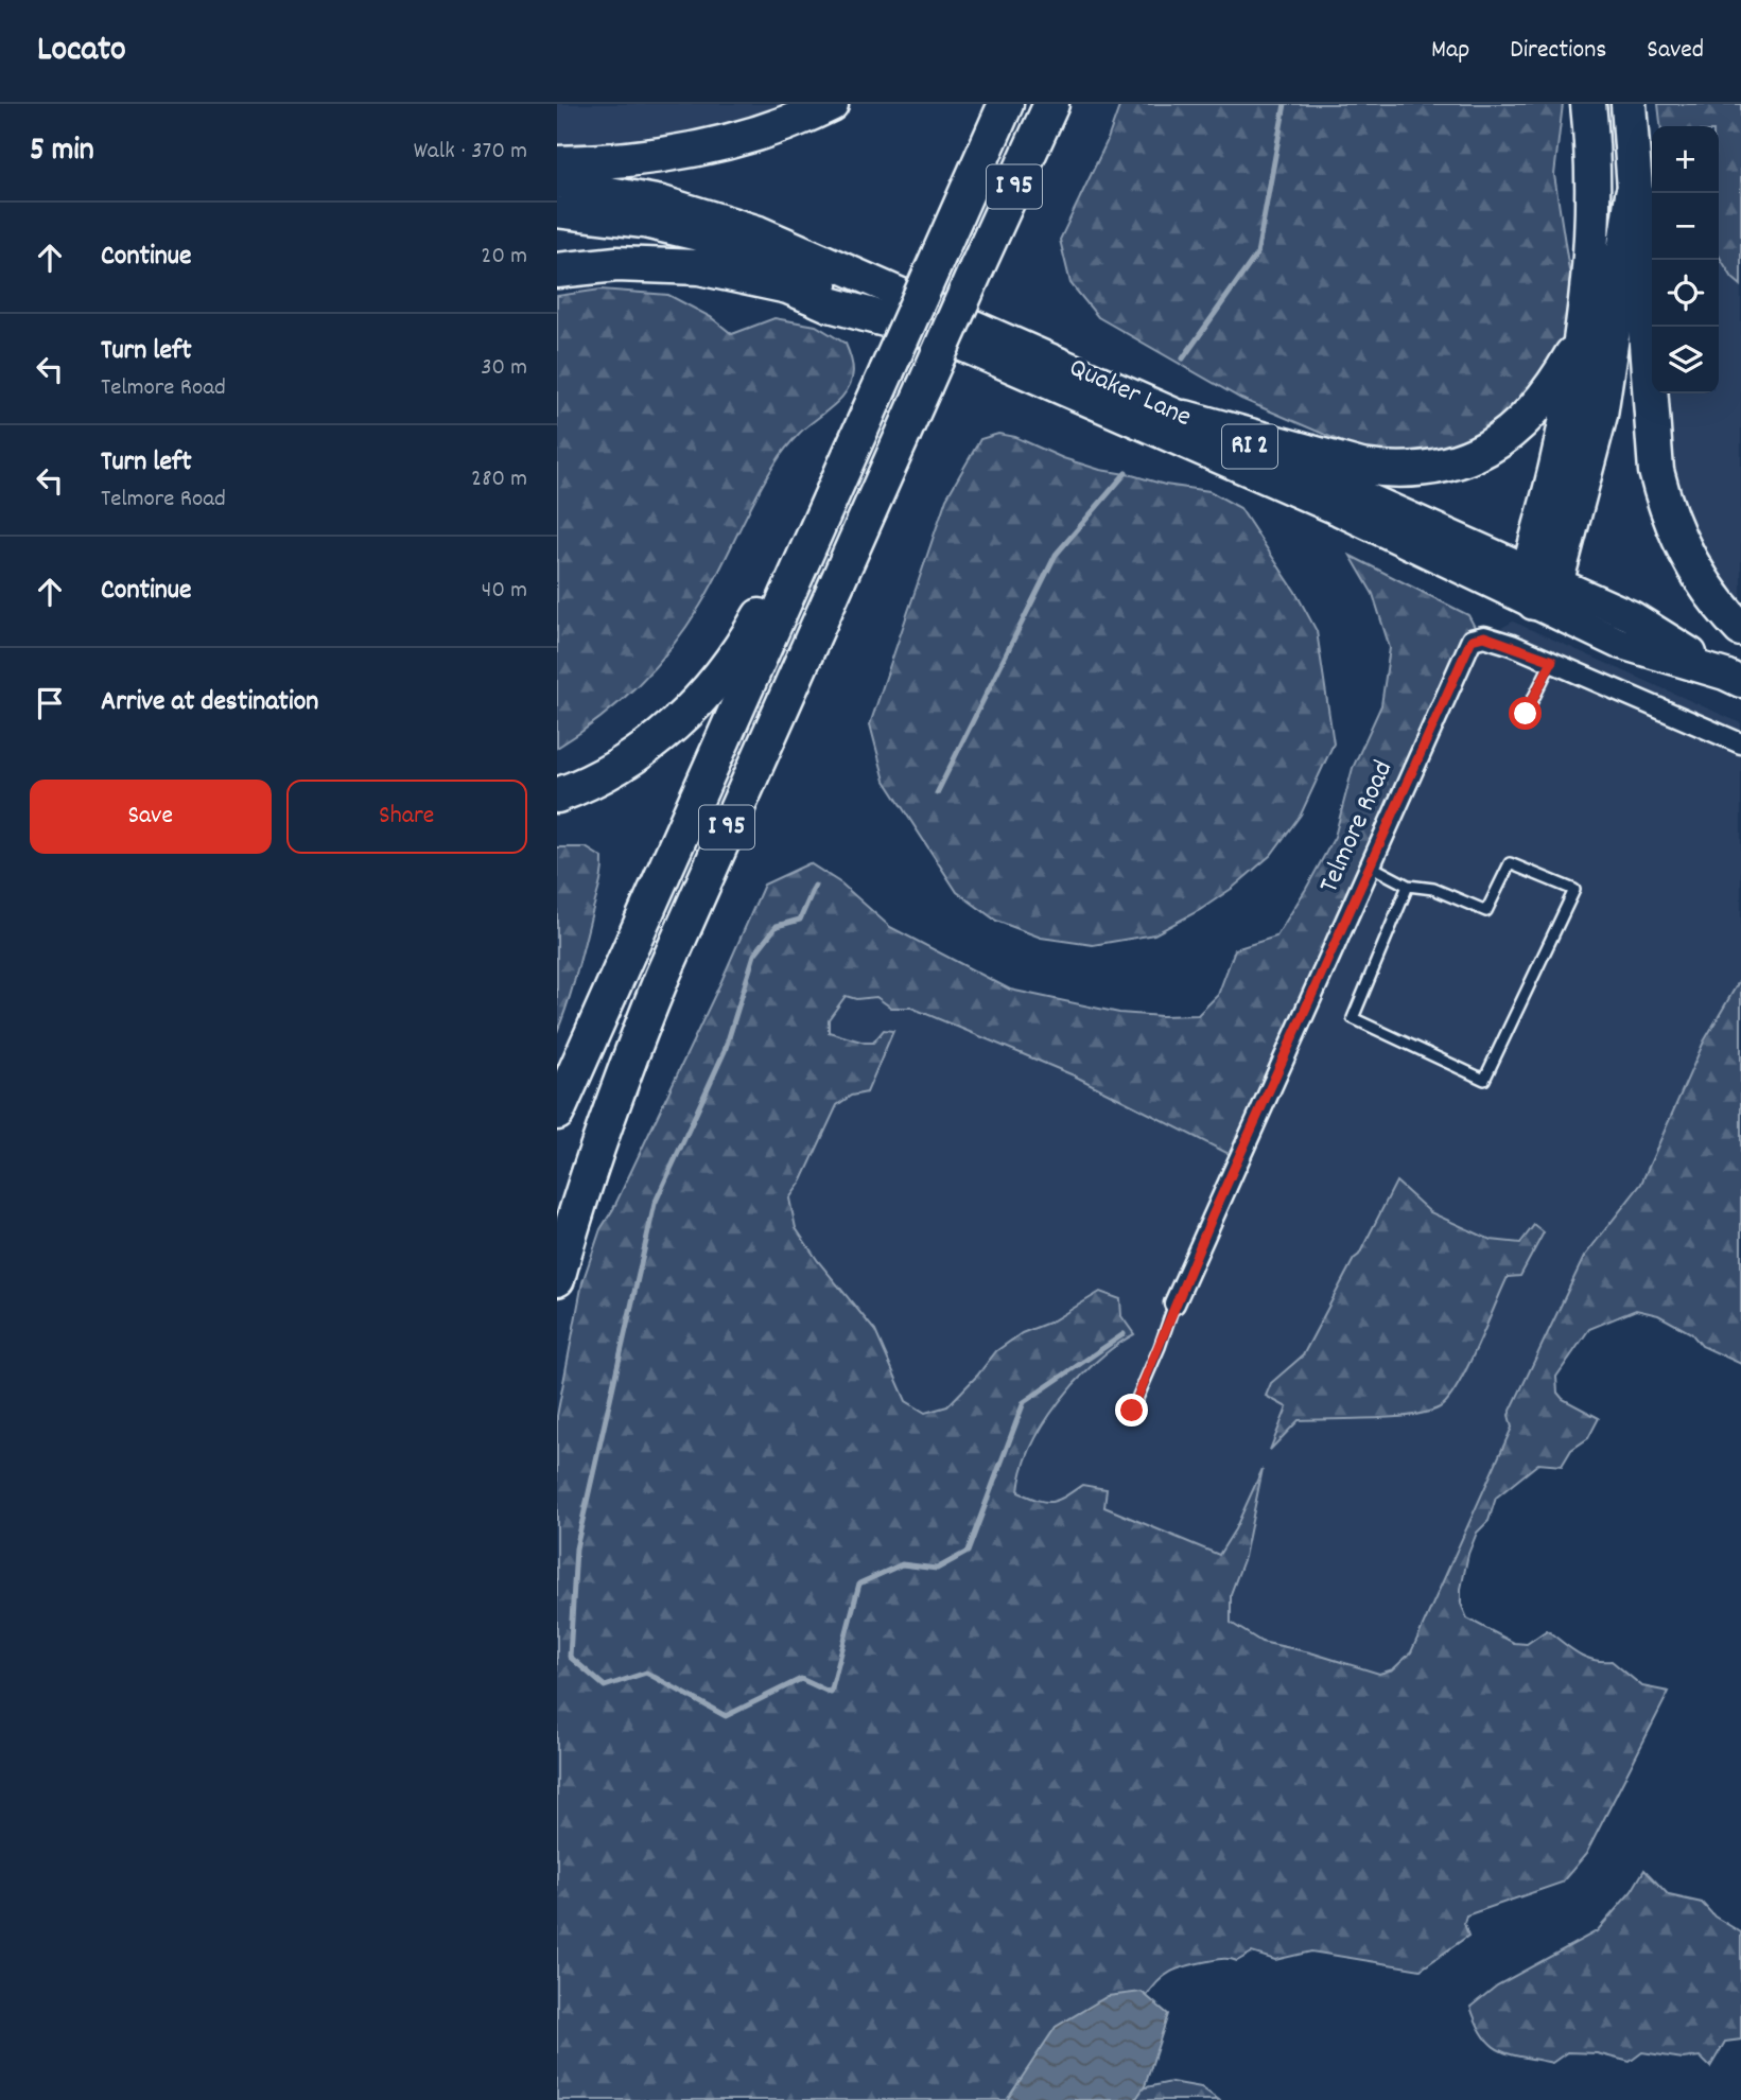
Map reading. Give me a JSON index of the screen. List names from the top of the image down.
{
  "streets": {
    "highway": ["I 95"],
    "main road": ["Quaker Lane", "RI 2"],
    "street": ["Telmore Road"]
  },
  "page": {
    "header": "Locato",
    "nav": ["Map", "Directions", "Saved"],
    "heading": ["5 min", "Walk · 370 m"],
    "map_buttons": ["+", "−"],
    "list": [
      ["Continue", "20 m"],
      ["Turn left", "Telmore Road", "30 m"],
      ["Turn left", "Telmore Road", "280 m"],
      ["Continue", "40 m"],
      "Arrive at destination"
    ],
    "buttons": ["Save", "Share"]
  }
}
